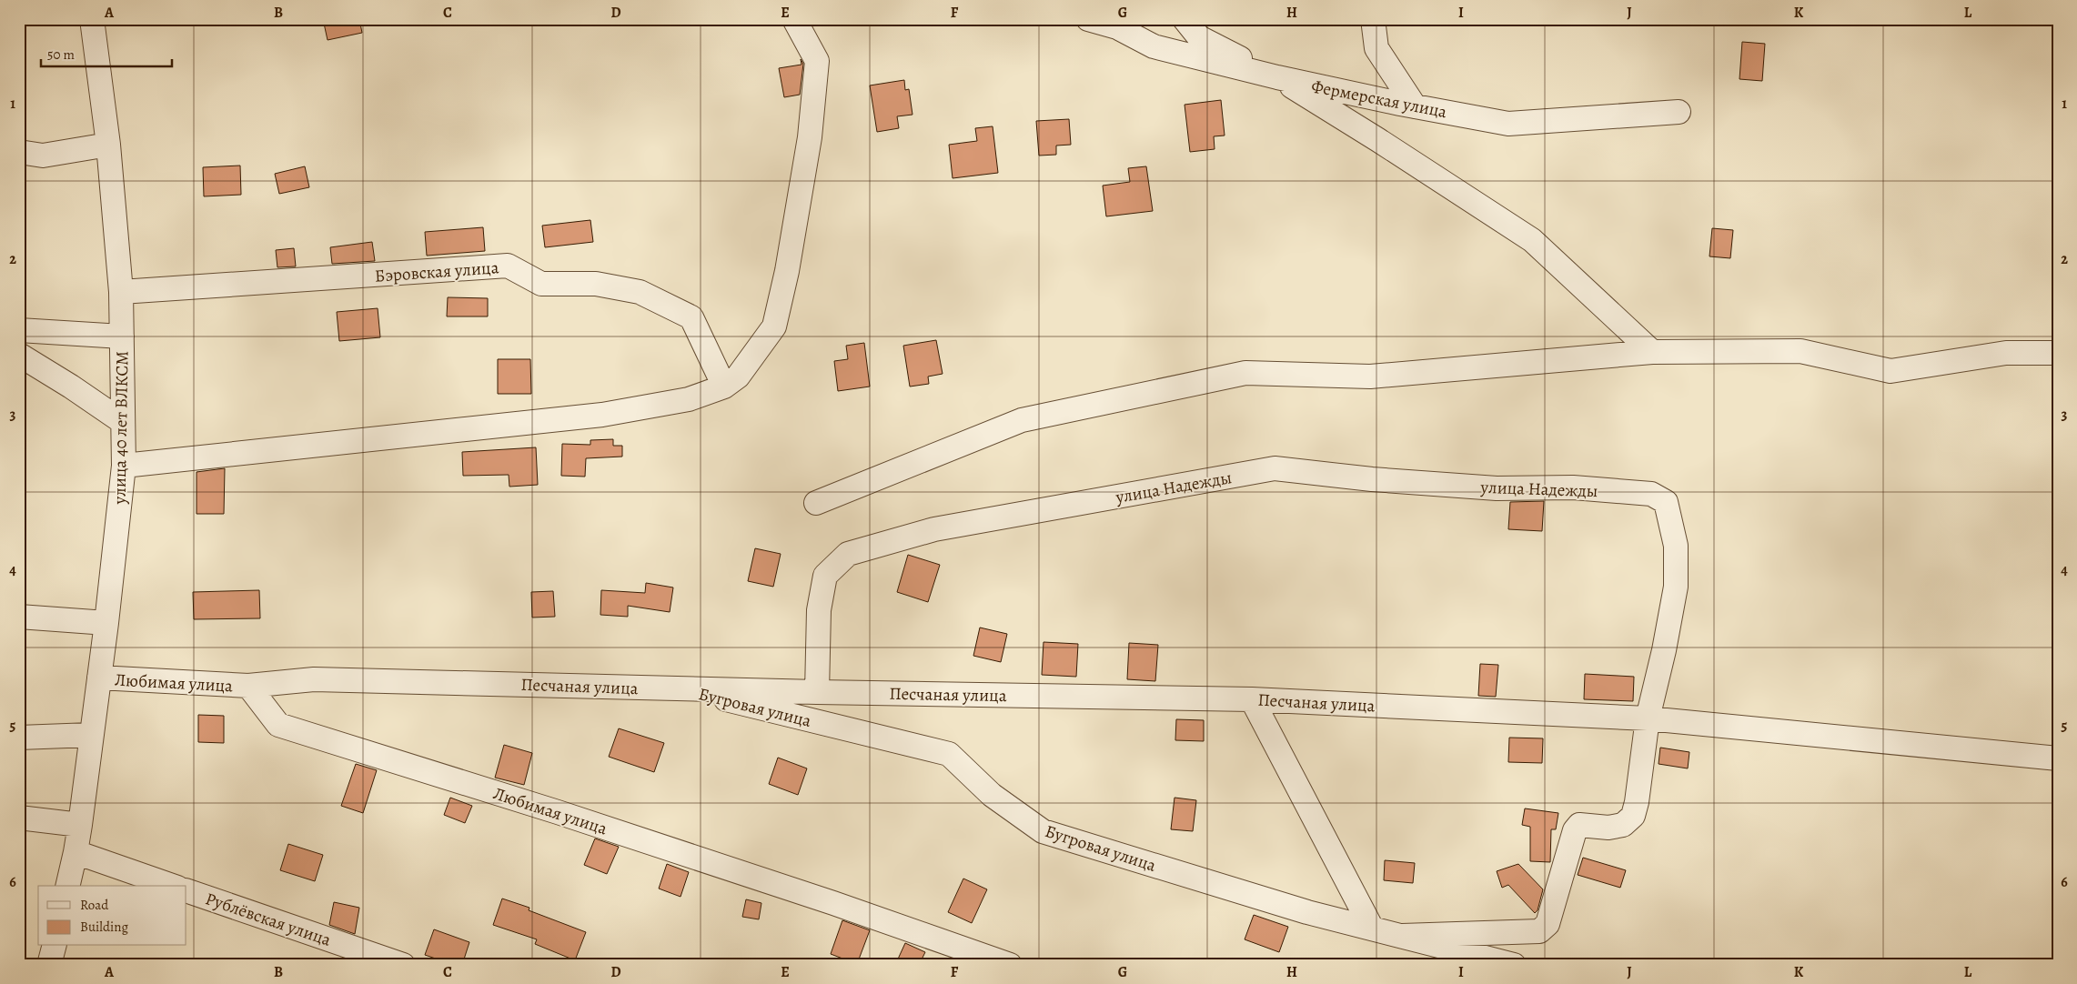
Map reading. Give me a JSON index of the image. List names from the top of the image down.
{
  "streets": {
    "street": [
      "Фермерская улица",
      "Бэровская улица",
      "улица 40 лет ВЛКСМ",
      "улица Надежды",
      "Любимая улица",
      "Песчаная улица",
      "Бугровая улица",
      "Рублёвская улица"
    ]
  },
  "crossings": [
    ["Бэровская улица", "улица 40 лет ВЛКСМ"],
    ["улица 40 лет ВЛКСМ", "Любимая улица"],
    ["улица Надежды", "Песчаная улица"],
    ["Любимая улица", "Песчаная улица"],
    ["Песчаная улица", "Бугровая улица"]
  ],
  "legend": ["Road", "Building"],
  "scale_bar": "50 m",
  "grid": {
    "columns": [
      "A",
      "B",
      "C",
      "D",
      "E",
      "F",
      "G",
      "H",
      "I",
      "J",
      "K",
      "L"
    ],
    "rows": [
      "1",
      "2",
      "3",
      "4",
      "5",
      "6"
    ]
  }
}
